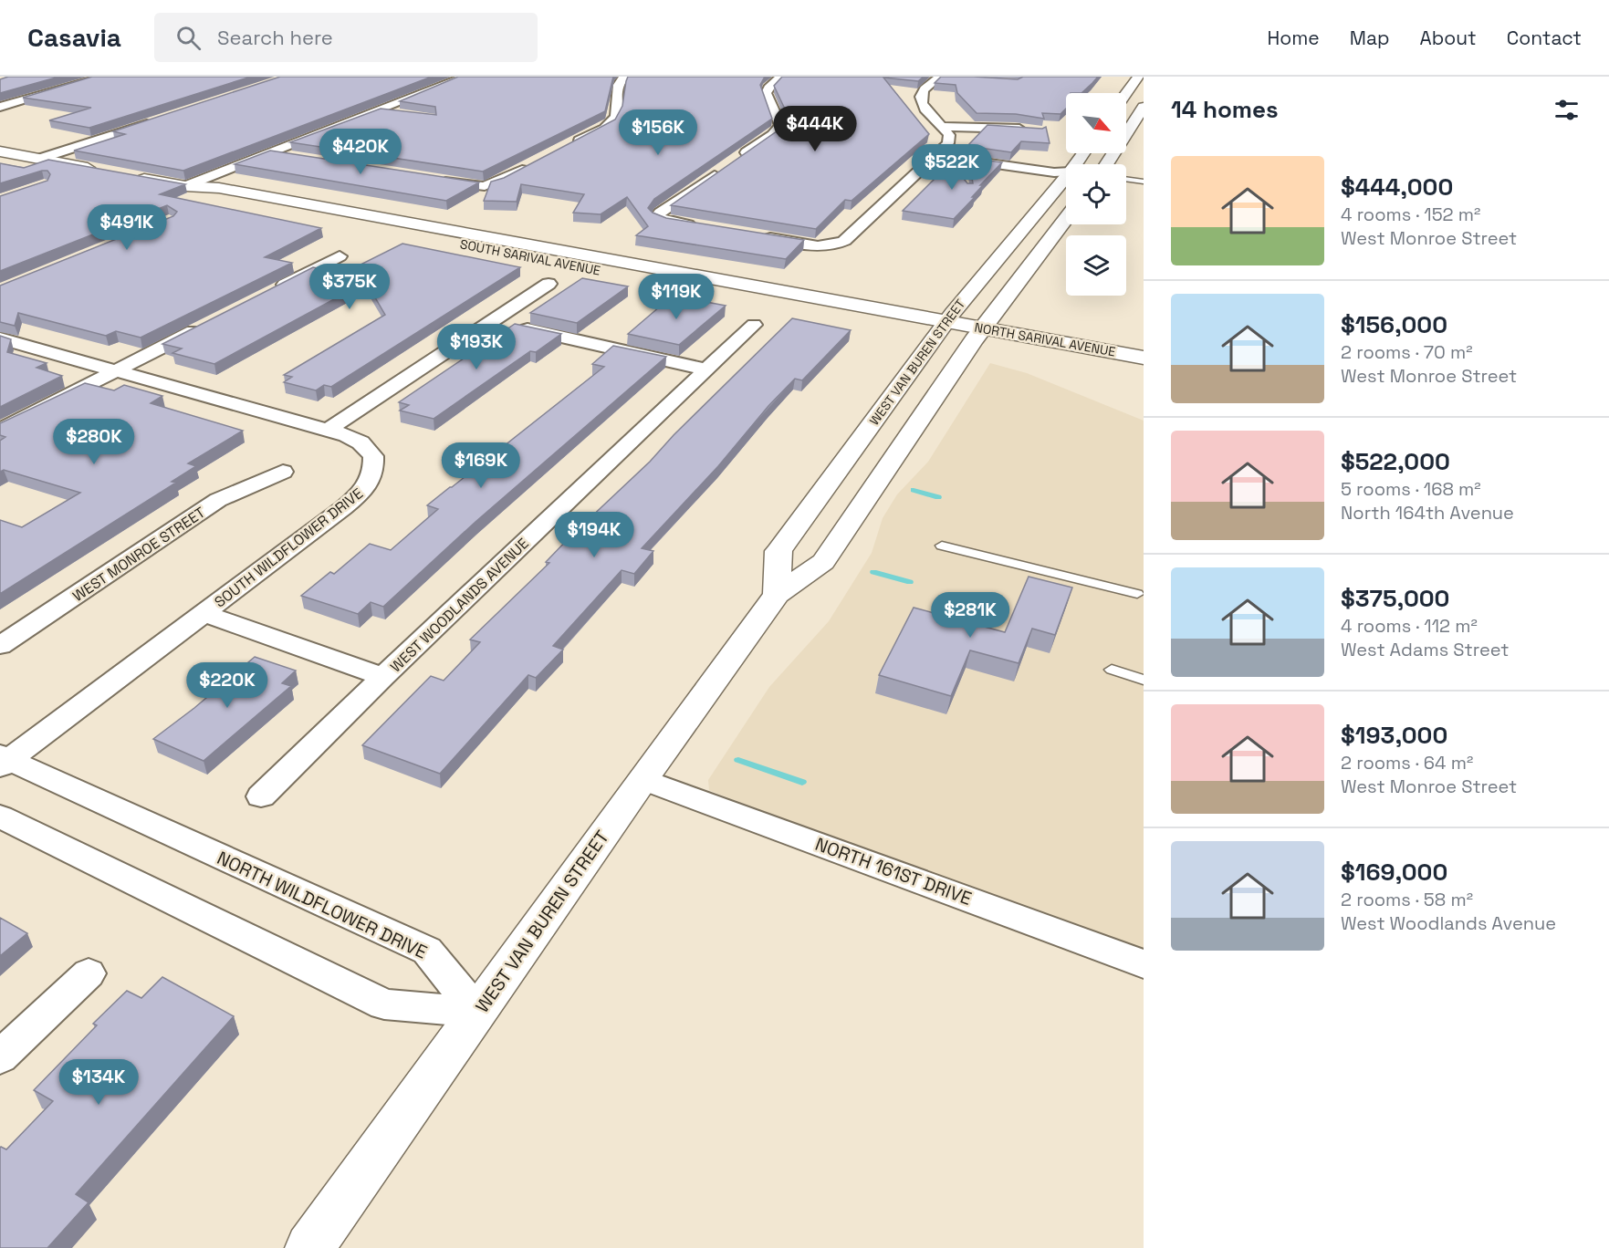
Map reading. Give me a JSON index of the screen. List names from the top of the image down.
{
  "streets": {
    "main road": ["SOUTH SARIVAL AVENUE", "NORTH SARIVAL AVENUE", "WEST VAN BUREN STREET"],
    "street": [
      "SOUTH WILDFLOWER DRIVE",
      "WEST MONROE STREET",
      "WEST WOODLANDS AVENUE",
      "NORTH 161ST DRIVE",
      "NORTH WILDFLOWER DRIVE"
    ]
  },
  "crossings": [
    ["SOUTH SARIVAL AVENUE", "NORTH SARIVAL AVENUE"],
    ["SOUTH SARIVAL AVENUE", "WEST VAN BUREN STREET"],
    ["NORTH SARIVAL AVENUE", "WEST VAN BUREN STREET"],
    ["WEST VAN BUREN STREET", "NORTH 161ST DRIVE"],
    ["WEST VAN BUREN STREET", "NORTH WILDFLOWER DRIVE"],
    ["SOUTH WILDFLOWER DRIVE", "NORTH WILDFLOWER DRIVE"]
  ],
  "north": "bottom right",
  "page": {
    "header": "Casavia",
    "search": "Search here",
    "nav": [
      "Home",
      "Map",
      "About",
      "Contact"
    ],
    "heading": "14 homes",
    "price": [
      "$444K",
      "$156K",
      "$420K",
      "$522K",
      "$491K",
      "$375K",
      "$119K",
      "$193K",
      "$280K",
      "$169K",
      "$194K",
      "$281K",
      "$220K",
      "$134K"
    ],
    "list": [
      {
        "name": "$444,000",
        "note": "4 rooms · 152 m² · West Monroe Street"
      },
      {
        "name": "$156,000",
        "note": "2 rooms · 70 m² · West Monroe Street"
      },
      {
        "name": "$522,000",
        "note": "5 rooms · 168 m² · North 164th Avenue"
      },
      {
        "name": "$375,000",
        "note": "4 rooms · 112 m² · West Adams Street"
      },
      {
        "name": "$193,000",
        "note": "2 rooms · 64 m² · West Monroe Street"
      },
      {
        "name": "$169,000",
        "note": "2 rooms · 58 m² · West Woodlands Avenue"
      }
    ]
  }
}
